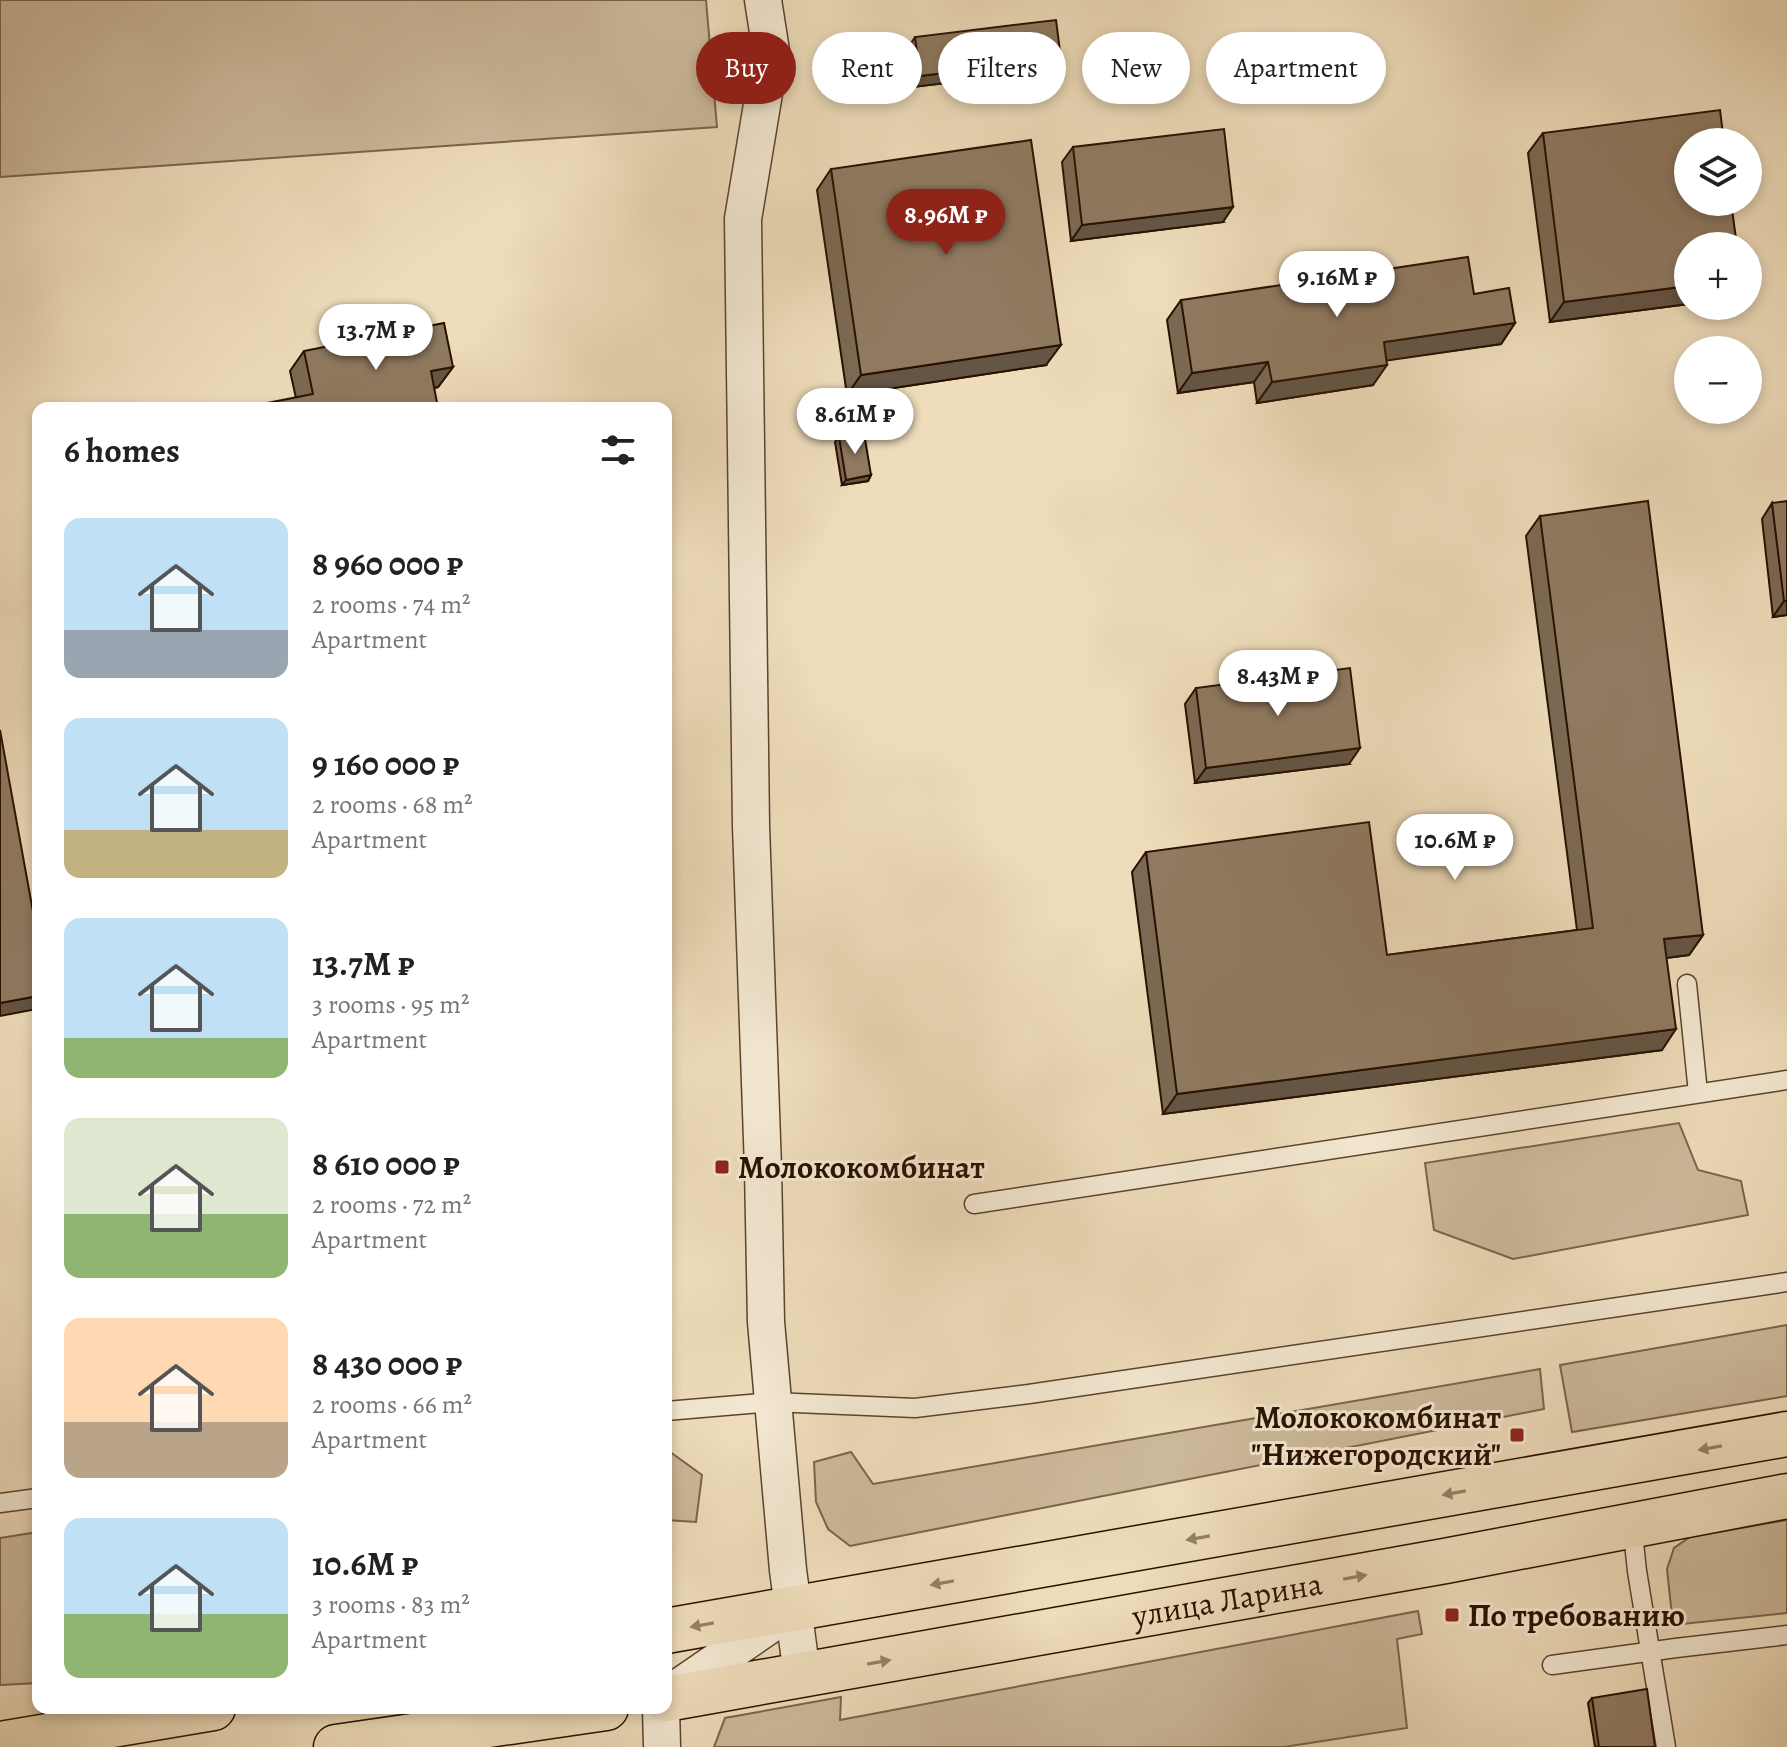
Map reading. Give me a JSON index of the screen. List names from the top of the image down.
{
  "streets": {
    "main road": ["улица Ларина"]
  },
  "places": {
    "transit": ["Молококомбинат", "Молококомбинат \"Нижегородский\"", "По требованию"]
  },
  "page": {
    "chip": [
      "Buy",
      "Rent",
      "Filters",
      "New",
      "Apartment"
    ],
    "map_buttons": ["+", "−"],
    "price": [
      "8.96M ₽",
      "9.16M ₽",
      "13.7M ₽",
      "8.61M ₽",
      "8.43M ₽",
      "10.6M ₽"
    ],
    "heading": "6 homes",
    "list": [
      {
        "name": "8 960 000 ₽",
        "note": "2 rooms · 74 m² · Apartment"
      },
      {
        "name": "9 160 000 ₽",
        "note": "2 rooms · 68 m² · Apartment"
      },
      {
        "name": "13.7M ₽",
        "note": "3 rooms · 95 m² · Apartment"
      },
      {
        "name": "8 610 000 ₽",
        "note": "2 rooms · 72 m² · Apartment"
      },
      {
        "name": "8 430 000 ₽",
        "note": "2 rooms · 66 m² · Apartment"
      },
      {
        "name": "10.6M ₽",
        "note": "3 rooms · 83 m² · Apartment"
      }
    ]
  }
}
